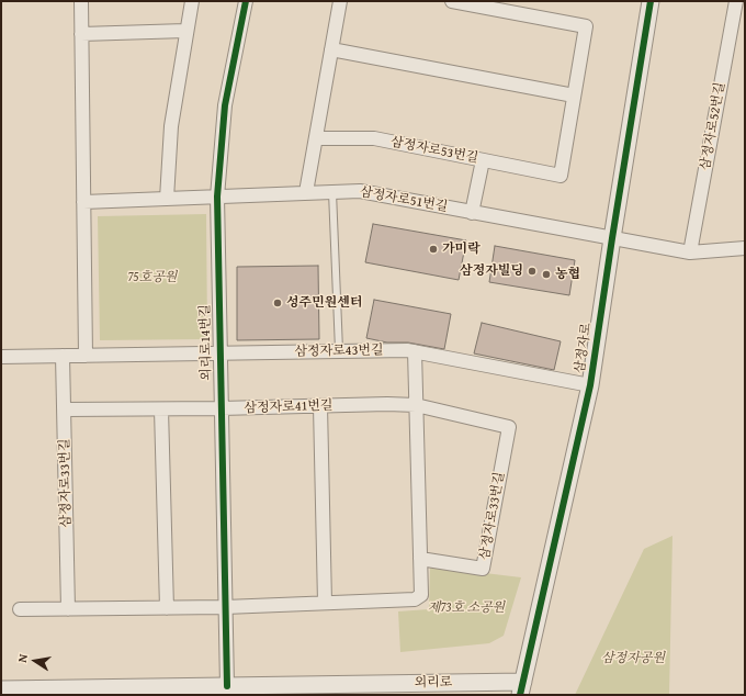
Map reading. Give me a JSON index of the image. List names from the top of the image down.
{
  "streets": {
    "street": [
      "삼정자로52번길",
      "삼정자로53번길",
      "삼정자로51번길",
      "외리로14번길",
      "삼정자로",
      "삼정자로43번길",
      "삼정자로41번길",
      "삼정자로33번길",
      "외리로"
    ]
  },
  "crossings": [
    ["삼정자로51번길", "외리로14번길"],
    ["삼정자로51번길", "삼정자로"],
    ["외리로14번길", "삼정자로43번길"],
    ["외리로14번길", "삼정자로41번길"],
    ["외리로14번길", "외리로"],
    ["삼정자로", "삼정자로43번길"],
    ["삼정자로", "외리로"],
    ["삼정자로43번길", "삼정자로33번길"],
    ["삼정자로41번길", "삼정자로33번길"]
  ],
  "parks": ["75호공원", "제73호 소공원", "삼정자공원"],
  "places": [
    "가미락",
    "삼정자빌딩",
    "농협",
    "성주민원센터"
  ],
  "north": "left"
}
